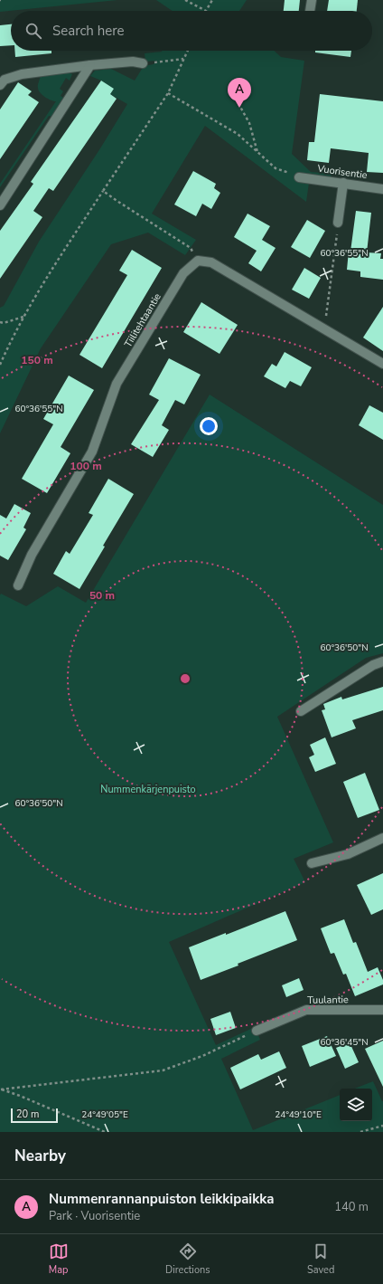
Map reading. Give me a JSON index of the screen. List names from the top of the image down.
{
  "streets": {
    "street": ["Vuorisentie", "Tiilitehtaantie", "Tuulantie"]
  },
  "parks": ["Nummenkärjenpuisto"],
  "scale_bar": "20 m",
  "page": {
    "search": "Search here",
    "pins": "A",
    "scale": "20 m",
    "heading": "Nearby",
    "list": [
      {
        "mark": "A",
        "name": "Nummenrannanpuiston leikkipaikka",
        "note": "Park · Vuorisentie",
        "value": "140 m"
      }
    ],
    "nav": ["Map", "Directions", "Saved"]
  },
  "coordinates": [
    "60°36'55\"N",
    "60°36'50\"N",
    "60°36'45\"N",
    "24°49'05\"E",
    "24°49'10\"E"
  ],
  "rings": ["150 m", "100 m", "50 m"]
}
